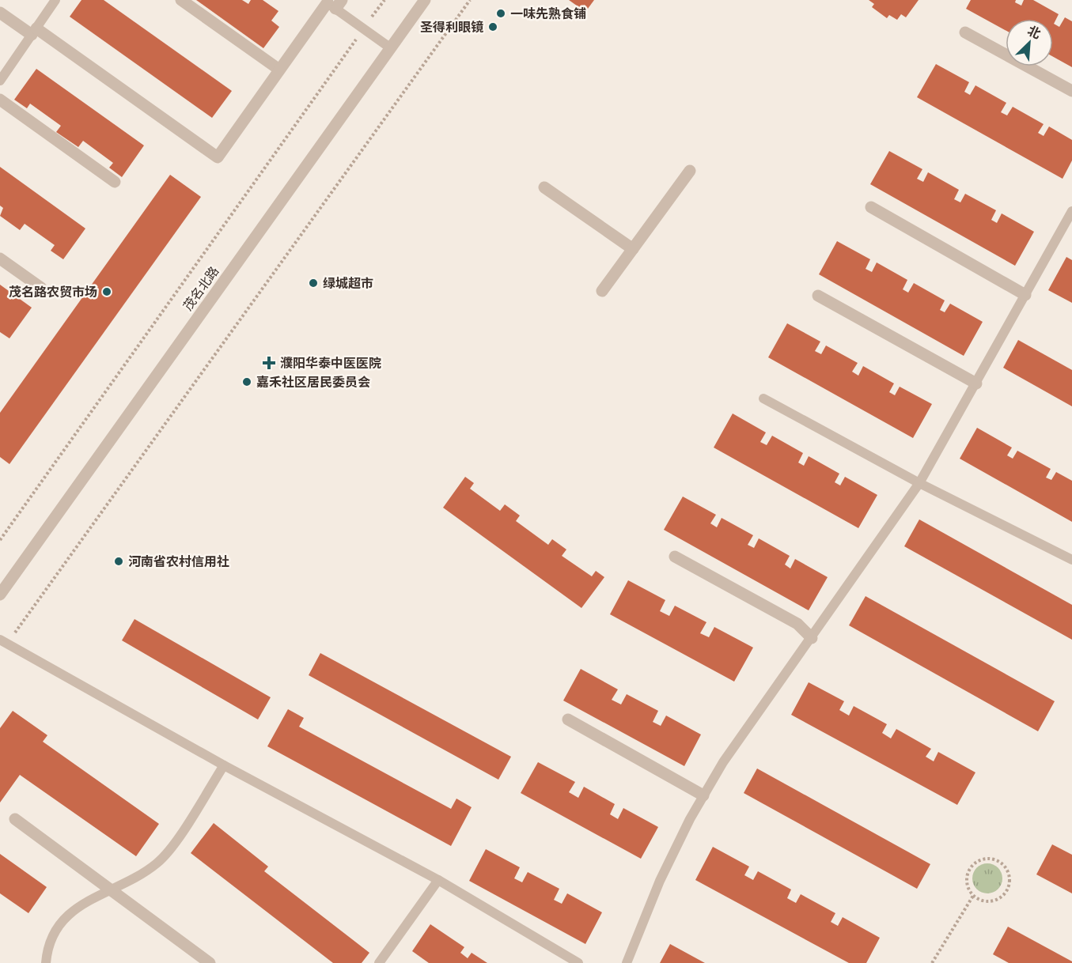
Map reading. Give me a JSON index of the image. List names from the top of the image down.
{
  "streets": {
    "street": ["茂名北路"]
  },
  "places": {
    "other": [
      "一味先熟食铺",
      "圣得利眼镜",
      "绿城超市",
      "茂名路农贸市场",
      "嘉禾社区居民委员会",
      "河南省农村信用社"
    ],
    "health": ["濮阳华泰中医医院"]
  },
  "north": "top right"
}
